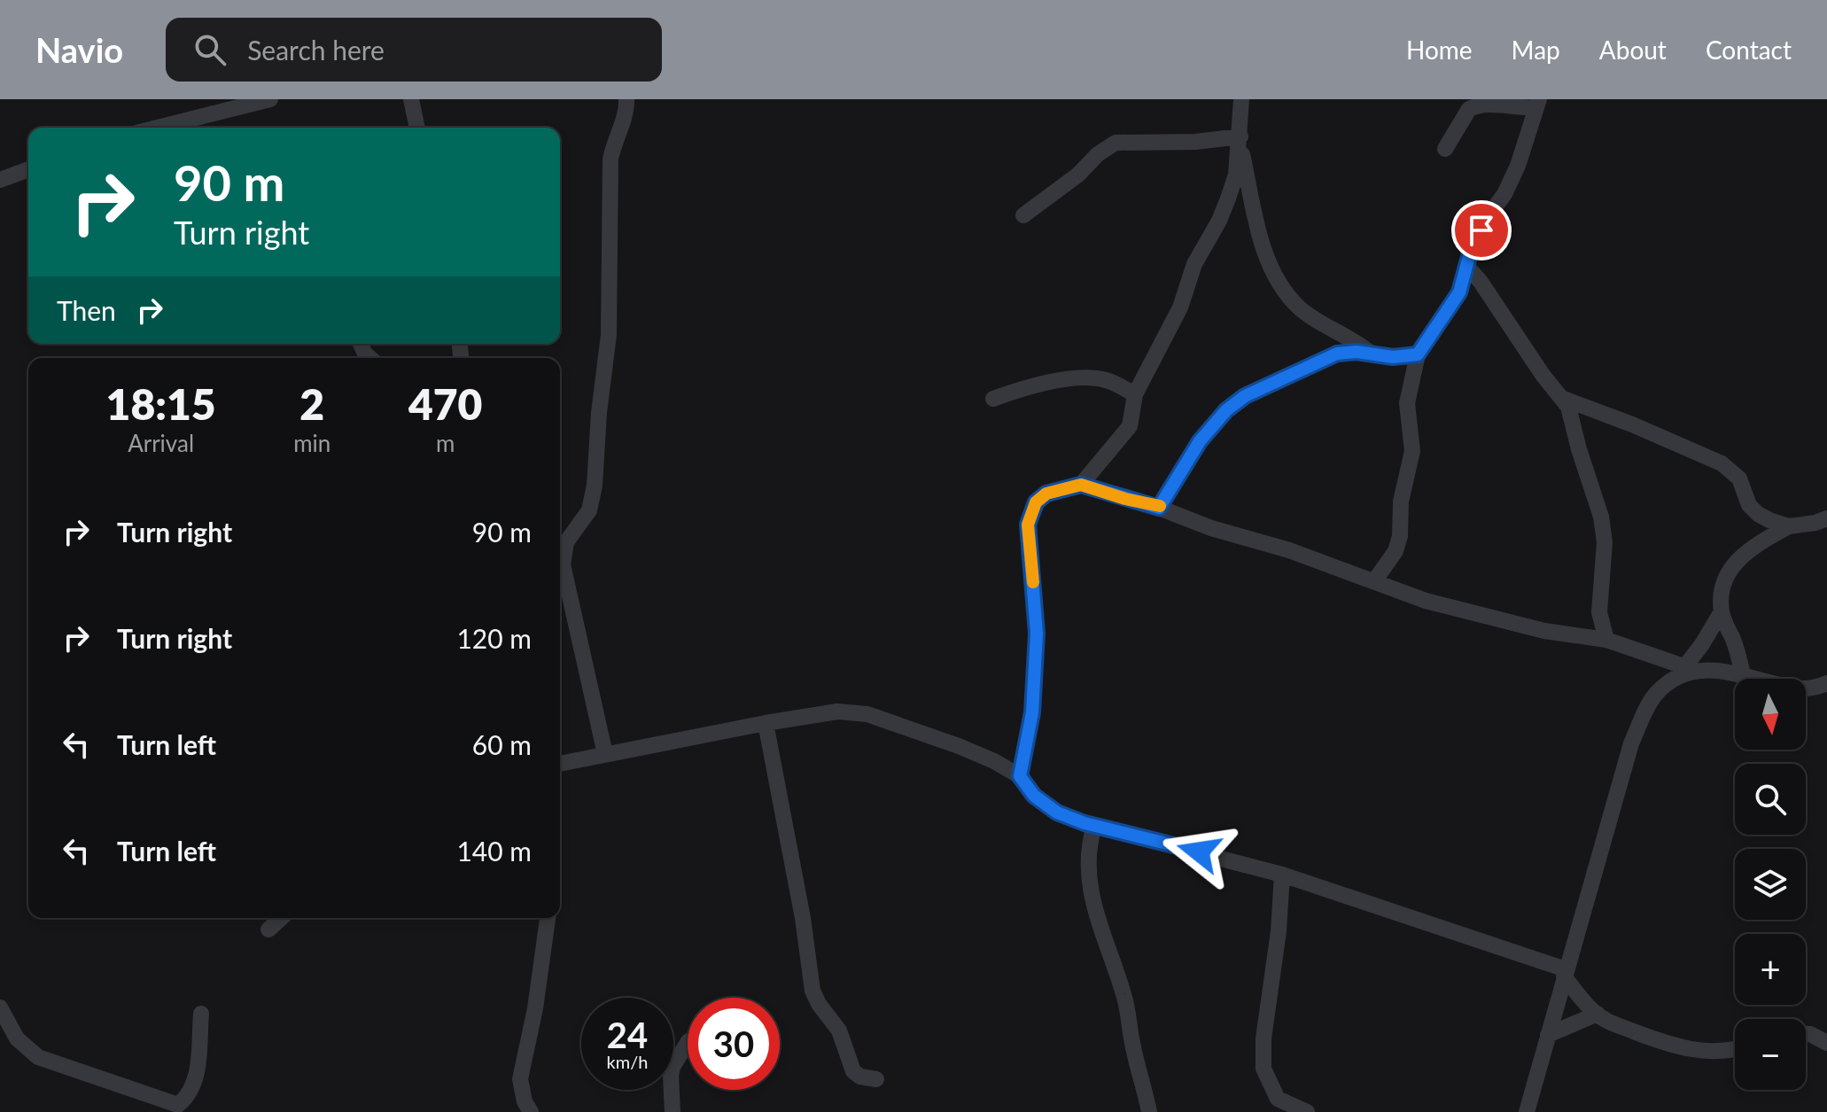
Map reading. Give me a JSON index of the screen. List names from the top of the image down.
{
  "north": "bottom",
  "page": {
    "header": "Navio",
    "search": "Search here",
    "nav": [
      "Home",
      "Map",
      "About",
      "Contact"
    ],
    "turn": ["90 m", "Turn right"],
    "then": "Then",
    "eta": [
      "18:15",
      "Arrival",
      "2",
      "min",
      "470",
      "m"
    ],
    "list": [
      {
        "name": "Turn right",
        "value": "90 m"
      },
      {
        "name": "Turn right",
        "value": "120 m"
      },
      {
        "name": "Turn left",
        "value": "60 m"
      },
      {
        "name": "Turn left",
        "value": "140 m"
      }
    ],
    "map_buttons": ["+", "−"],
    "speed": "24 km/h",
    "limit": "30"
  }
}
